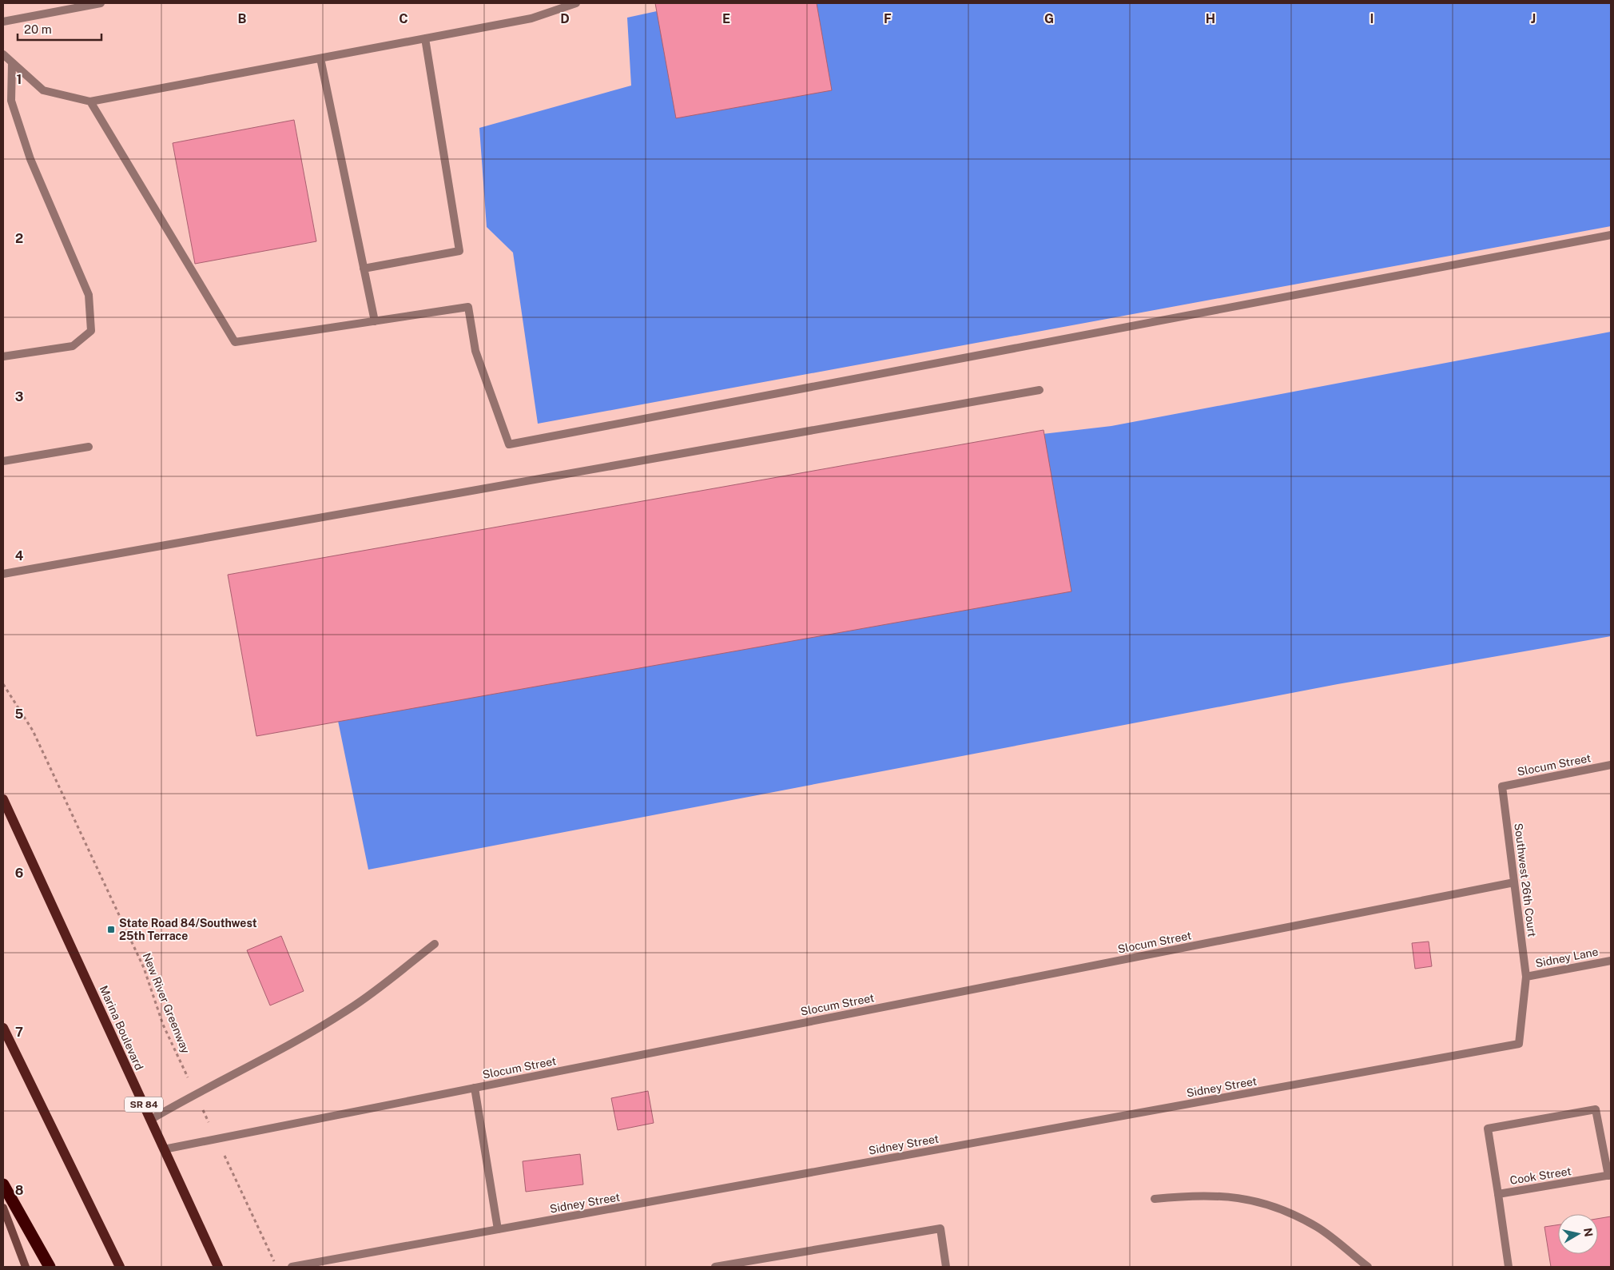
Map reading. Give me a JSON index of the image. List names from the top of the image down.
{
  "streets": {
    "main road": ["Marina Boulevard", "SR 84"],
    "street": [
      "Slocum Street",
      "Southwest 26th Court",
      "Sidney Lane",
      "Sidney Street",
      "Cook Street"
    ],
    "path": ["New River Greenway"]
  },
  "crossings": [
    ["Slocum Street", "Southwest 26th Court"],
    ["Slocum Street", "New River Greenway"],
    ["Slocum Street", "Marina Boulevard"],
    ["Southwest 26th Court", "Sidney Lane"],
    ["Southwest 26th Court", "Sidney Street"],
    ["Sidney Lane", "Sidney Street"]
  ],
  "places": {
    "transit": ["State Road 84/Southwest 25th Terrace"]
  },
  "scale_bar": "20 m",
  "north": "right",
  "grid": {
    "columns": [
      "B",
      "C",
      "D",
      "E",
      "F",
      "G",
      "H",
      "I",
      "J"
    ],
    "rows": [
      "1",
      "2",
      "3",
      "4",
      "5",
      "6",
      "7",
      "8"
    ]
  }
}
